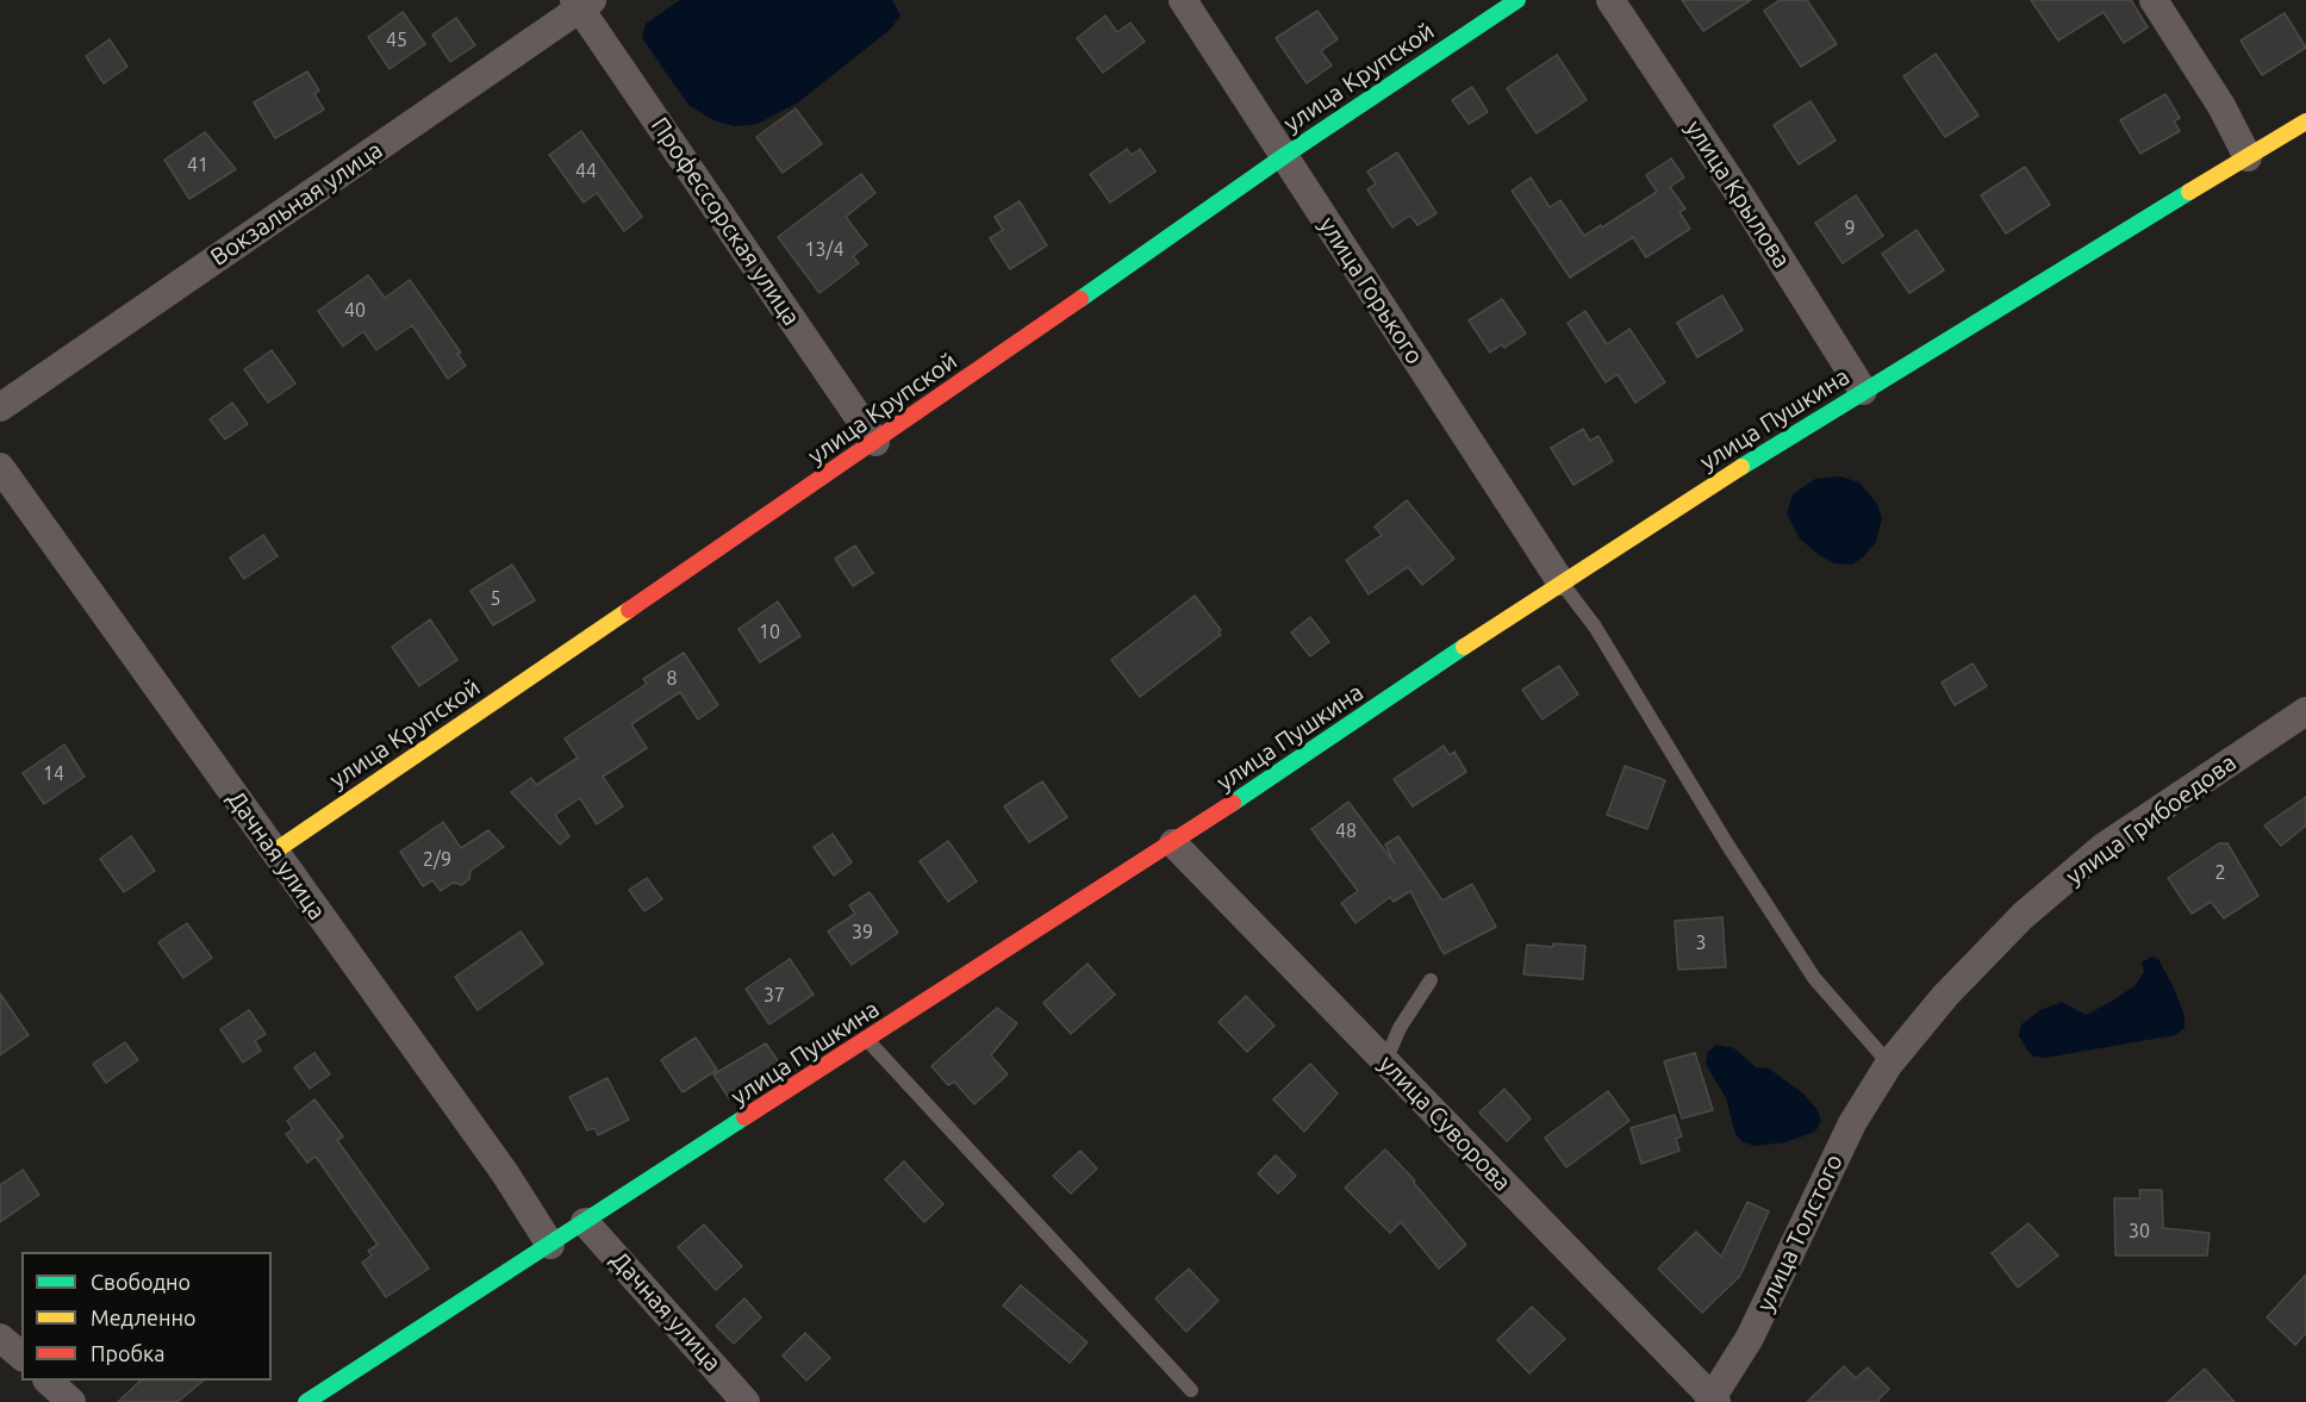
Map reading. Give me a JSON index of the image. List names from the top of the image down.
{
  "streets": {
    "street": [
      "улица Крупской",
      "улица Крылова",
      "Вокзальная улица",
      "Профессорская улица",
      "улица Горького",
      "улица Пушкина",
      "улица Грибоедова",
      "Дачная улица",
      "улица Суворова",
      "улица Толстого"
    ]
  },
  "crossings": [
    ["улица Крупской", "Профессорская улица"],
    ["улица Крупской", "улица Горького"],
    ["улица Крупской", "Дачная улица"],
    ["улица Крылова", "улица Пушкина"],
    ["Вокзальная улица", "Профессорская улица"],
    ["улица Горького", "улица Пушкина"],
    ["улица Пушкина", "Дачная улица"],
    ["улица Пушкина", "улица Суворова"],
    ["улица Грибоедова", "улица Толстого"],
    ["улица Суворова", "улица Толстого"]
  ],
  "house_numbers": [
    "45",
    "41",
    "44",
    "9",
    "13/4",
    "40",
    "5",
    "10",
    "8",
    "14",
    "48",
    "2/9",
    "2",
    "39",
    "3",
    "37",
    "30"
  ],
  "legend": ["Свободно", "Медленно", "Пробка"]
}
